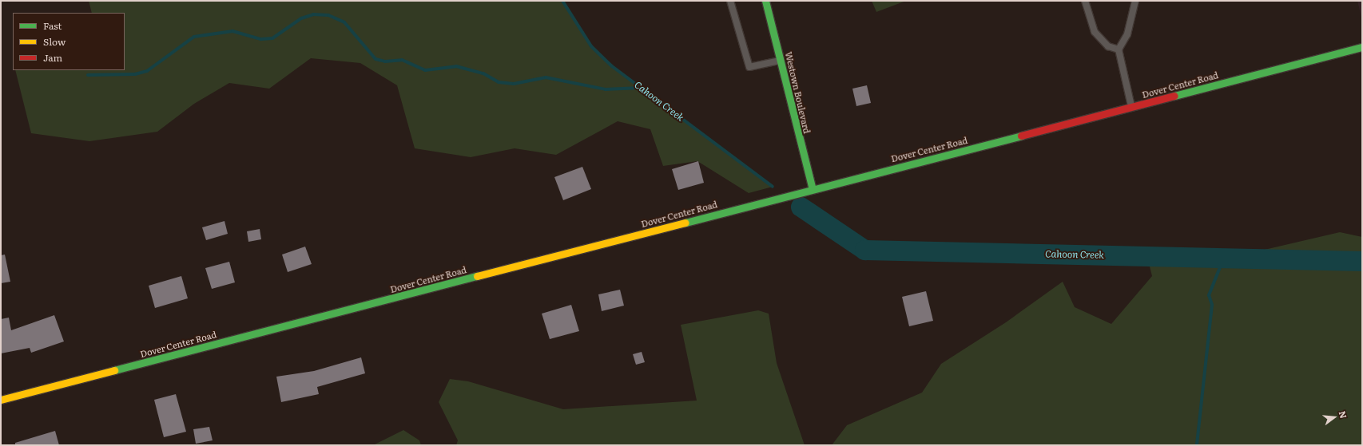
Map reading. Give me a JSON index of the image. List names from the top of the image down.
{
  "streets": {
    "street": ["Dover Center Road", "Westown Boulevard"]
  },
  "crossings": [
    ["Dover Center Road", "Westown Boulevard"]
  ],
  "water": ["Cahoon Creek"],
  "legend": ["Fast", "Slow", "Jam"],
  "north": "right"
}
